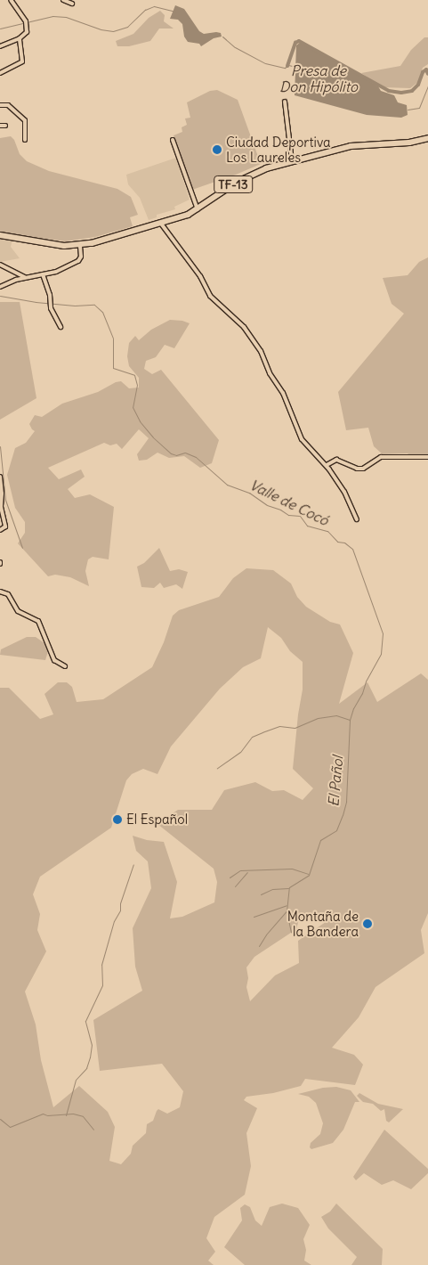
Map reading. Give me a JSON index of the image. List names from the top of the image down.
{
  "streets": {
    "main road": ["TF-13"]
  },
  "water": ["Presa de Don Hipólito", "Valle de Cocó", "El Pañol"],
  "places": ["Ciudad Deportiva Los Laureles", "El Español", "Montaña de la Bandera"]
}
